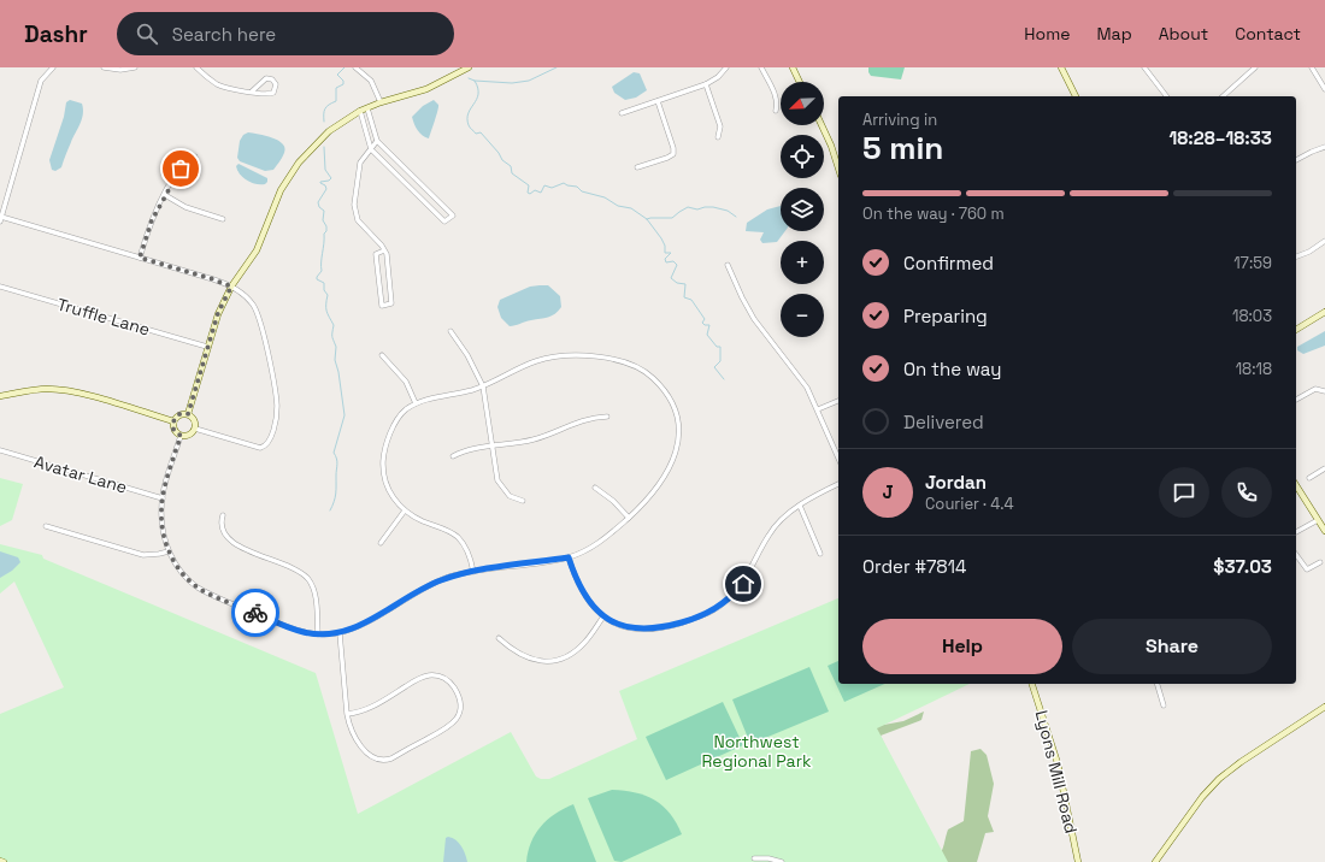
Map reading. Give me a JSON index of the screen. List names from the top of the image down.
{
  "streets": {
    "street": ["Truffle Lane", "Avatar Lane", "Lyons Mill Road"]
  },
  "parks": ["Northwest Regional Park"],
  "north": "bottom left",
  "page": {
    "header": "Dashr",
    "search": "Search here",
    "nav": [
      "Home",
      "Map",
      "About",
      "Contact"
    ],
    "map_buttons": ["+", "−"],
    "heading": ["5 min", "Arriving in", "18:28–18:33"],
    "panel": [
      "Jordan",
      "Courier · 4.4",
      "Order #7814",
      "$37.03"
    ],
    "bar": "On the way · 760 m",
    "list": [
      ["Confirmed", "17:59"],
      ["Preparing", "18:03"],
      ["On the way", "18:18"],
      "Delivered"
    ],
    "round": "J",
    "buttons": ["Help", "Share"]
  }
}
